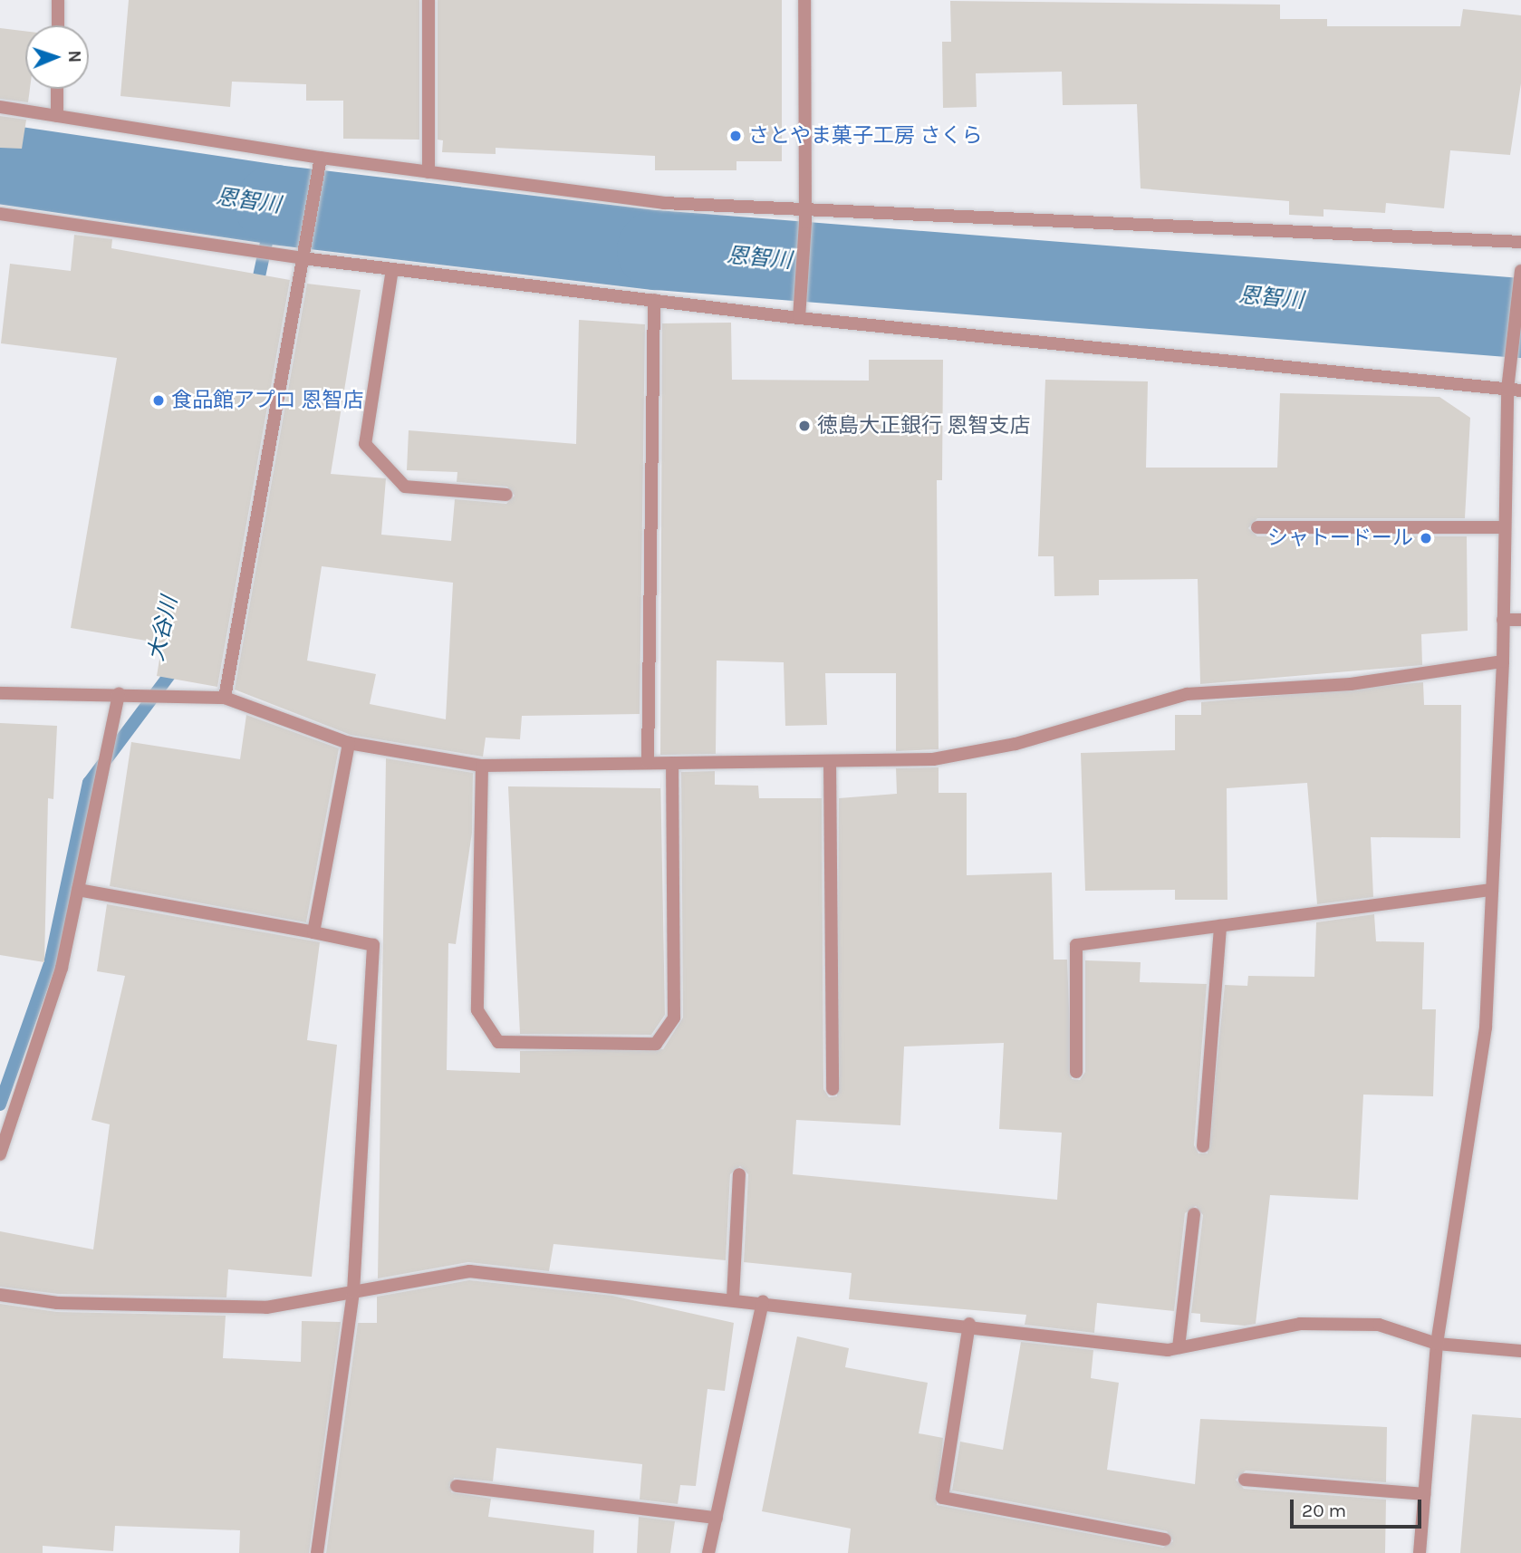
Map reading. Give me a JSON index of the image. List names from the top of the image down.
{
  "water": ["恩智川", "大谷川"],
  "places": [
    "さとやま菓子工房 さくら",
    "食品館アプロ 恩智店",
    "徳島大正銀行 恩智支店",
    "シャトードール"
  ],
  "scale_bar": "20 m",
  "north": "right"
}
